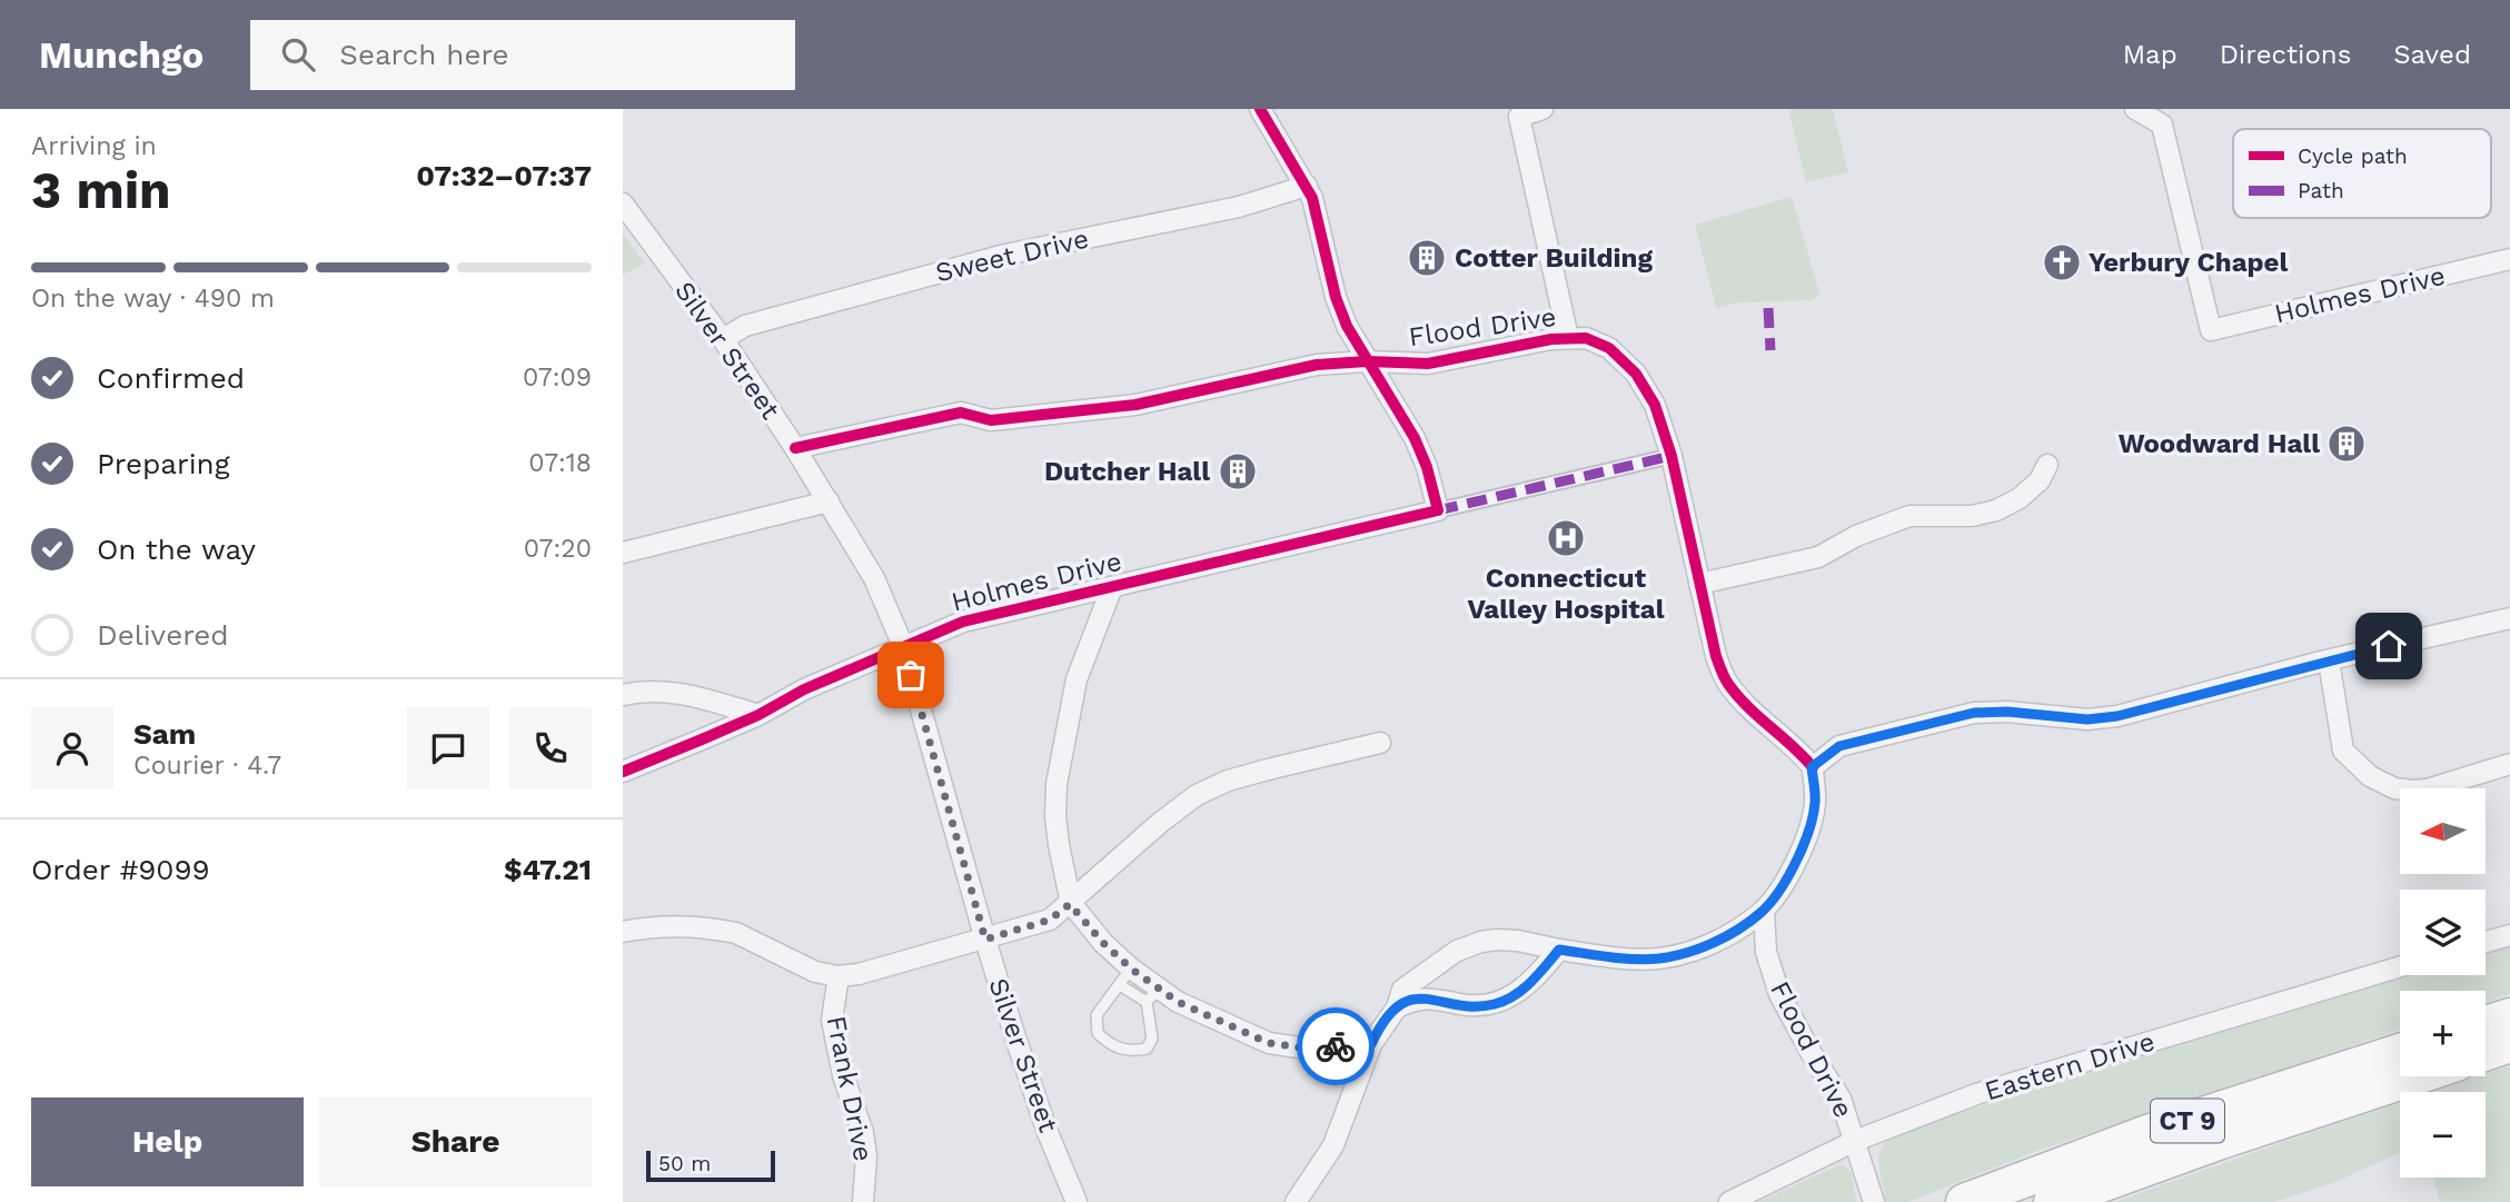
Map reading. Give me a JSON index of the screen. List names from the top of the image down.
{
  "streets": {
    "highway": ["CT 9"],
    "street": [
      "Sweet Drive",
      "Holmes Drive",
      "Flood Drive",
      "Silver Street",
      "Eastern Drive",
      "Frank Drive"
    ]
  },
  "crossings": [
    ["Sweet Drive", "Silver Street"],
    ["Holmes Drive", "Silver Street"],
    ["Flood Drive", "Silver Street"],
    ["Flood Drive", "Eastern Drive"]
  ],
  "places": {
    "building": ["Cotter Building", "Woodward Hall", "Dutcher Hall"],
    "church": ["Yerbury Chapel"],
    "hospital": ["Connecticut Valley Hospital"]
  },
  "legend": ["Cycle path", "Path"],
  "scale_bar": "50 m",
  "north": "left",
  "page": {
    "header": "Munchgo",
    "search": "Search here",
    "nav": ["Map", "Directions", "Saved"],
    "heading": ["3 min", "Arriving in", "07:32–07:37"],
    "panel": [
      "Sam",
      "Courier · 4.7",
      "Order #9099",
      "$47.21"
    ],
    "bar": "On the way · 490 m",
    "list": [
      ["Confirmed", "07:09"],
      ["Preparing", "07:18"],
      ["On the way", "07:20"],
      "Delivered"
    ],
    "map_buttons": ["+", "−"],
    "buttons": ["Help", "Share"],
    "scale": "50 m"
  }
}
